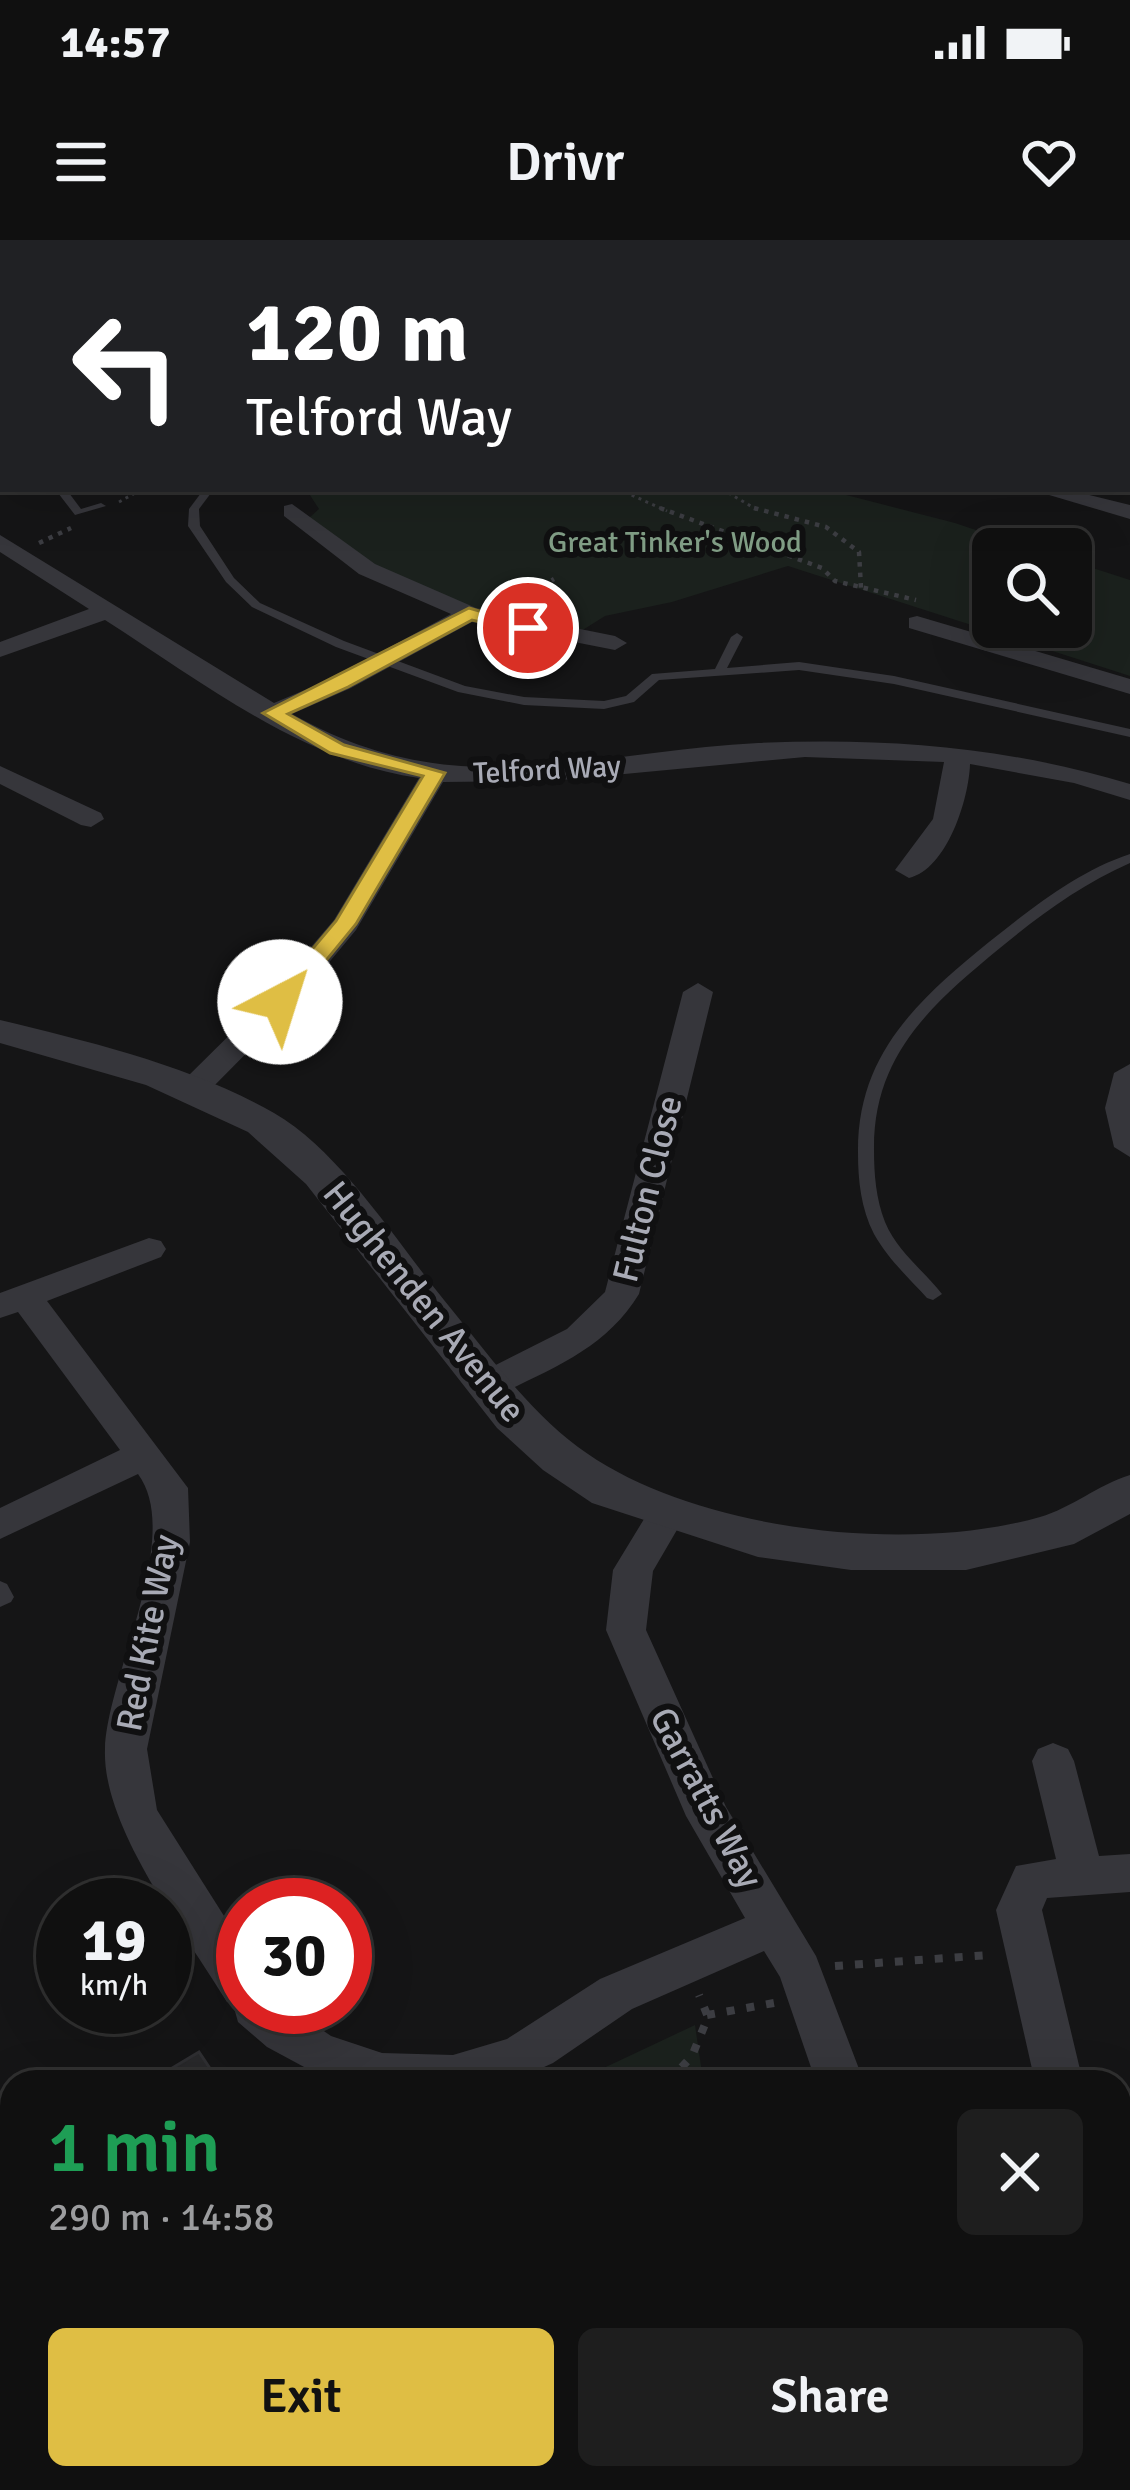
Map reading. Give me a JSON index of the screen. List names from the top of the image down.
{
  "streets": {
    "street": [
      "Telford Way",
      "Fulton Close",
      "Hughenden Avenue",
      "Red Kite Way",
      "Garratts Way"
    ]
  },
  "crossings": [
    ["Fulton Close", "Hughenden Avenue"],
    ["Hughenden Avenue", "Garratts Way"]
  ],
  "parks": ["Great Tinker's Wood"],
  "page": {
    "status": "14:57",
    "header": "Drivr",
    "turn": ["120 m", "Telford Way"],
    "speed": "19 km/h",
    "limit": "30",
    "heading": ["1 min", "290 m · 14:58"],
    "buttons": ["Exit", "Share"]
  }
}
